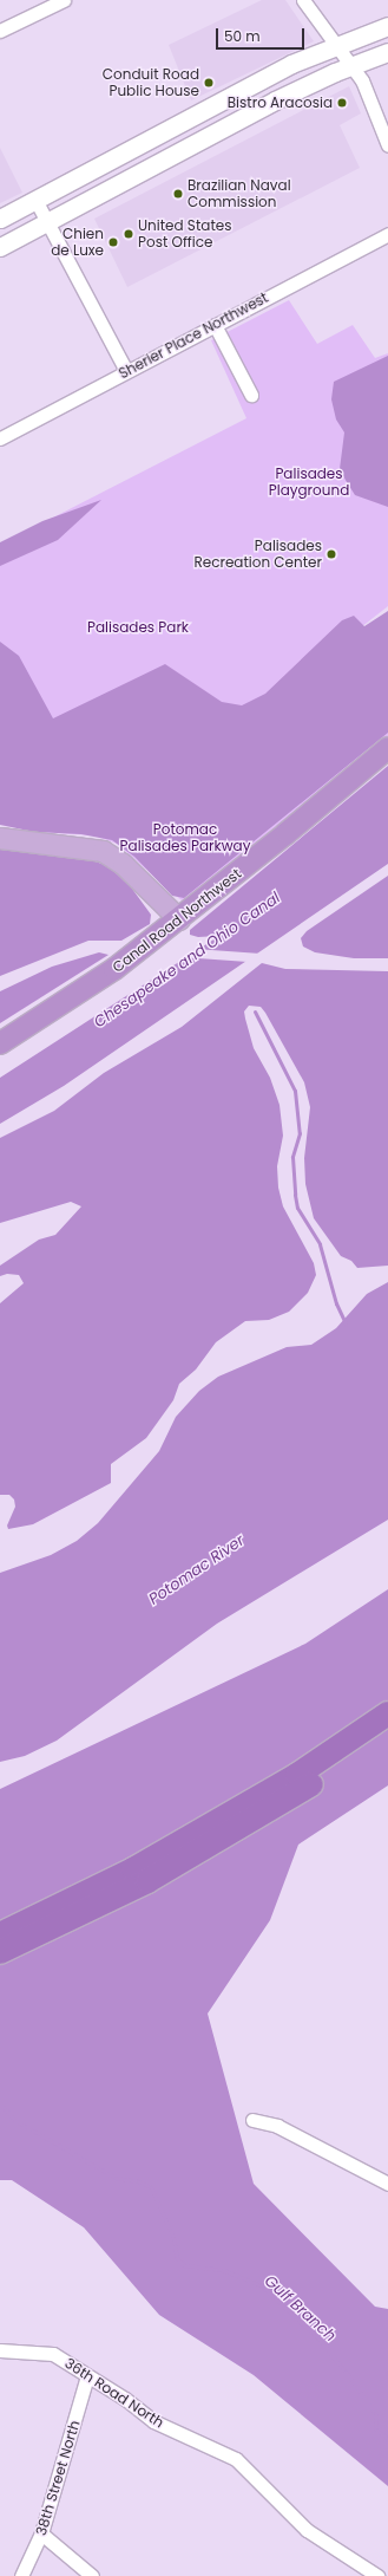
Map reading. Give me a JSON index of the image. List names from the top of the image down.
{
  "streets": {
    "highway": ["Canal Road Northwest"],
    "street": ["Sherier Place Northwest", "36th Road North", "38th Street North"]
  },
  "crossings": [
    ["36th Road North", "38th Street North"]
  ],
  "water": ["Chesapeake and Ohio Canal", "Potomac River", "Gulf Branch"],
  "parks": ["Palisades Playground", "Palisades Park", "Potomac Palisades Parkway"],
  "places": [
    "Conduit Road Public House",
    "Bistro Aracosia",
    "Brazilian Naval Commission",
    "United States Post Office",
    "Chien de Luxe",
    "Palisades Recreation Center"
  ],
  "scale_bar": "50 m"
}
